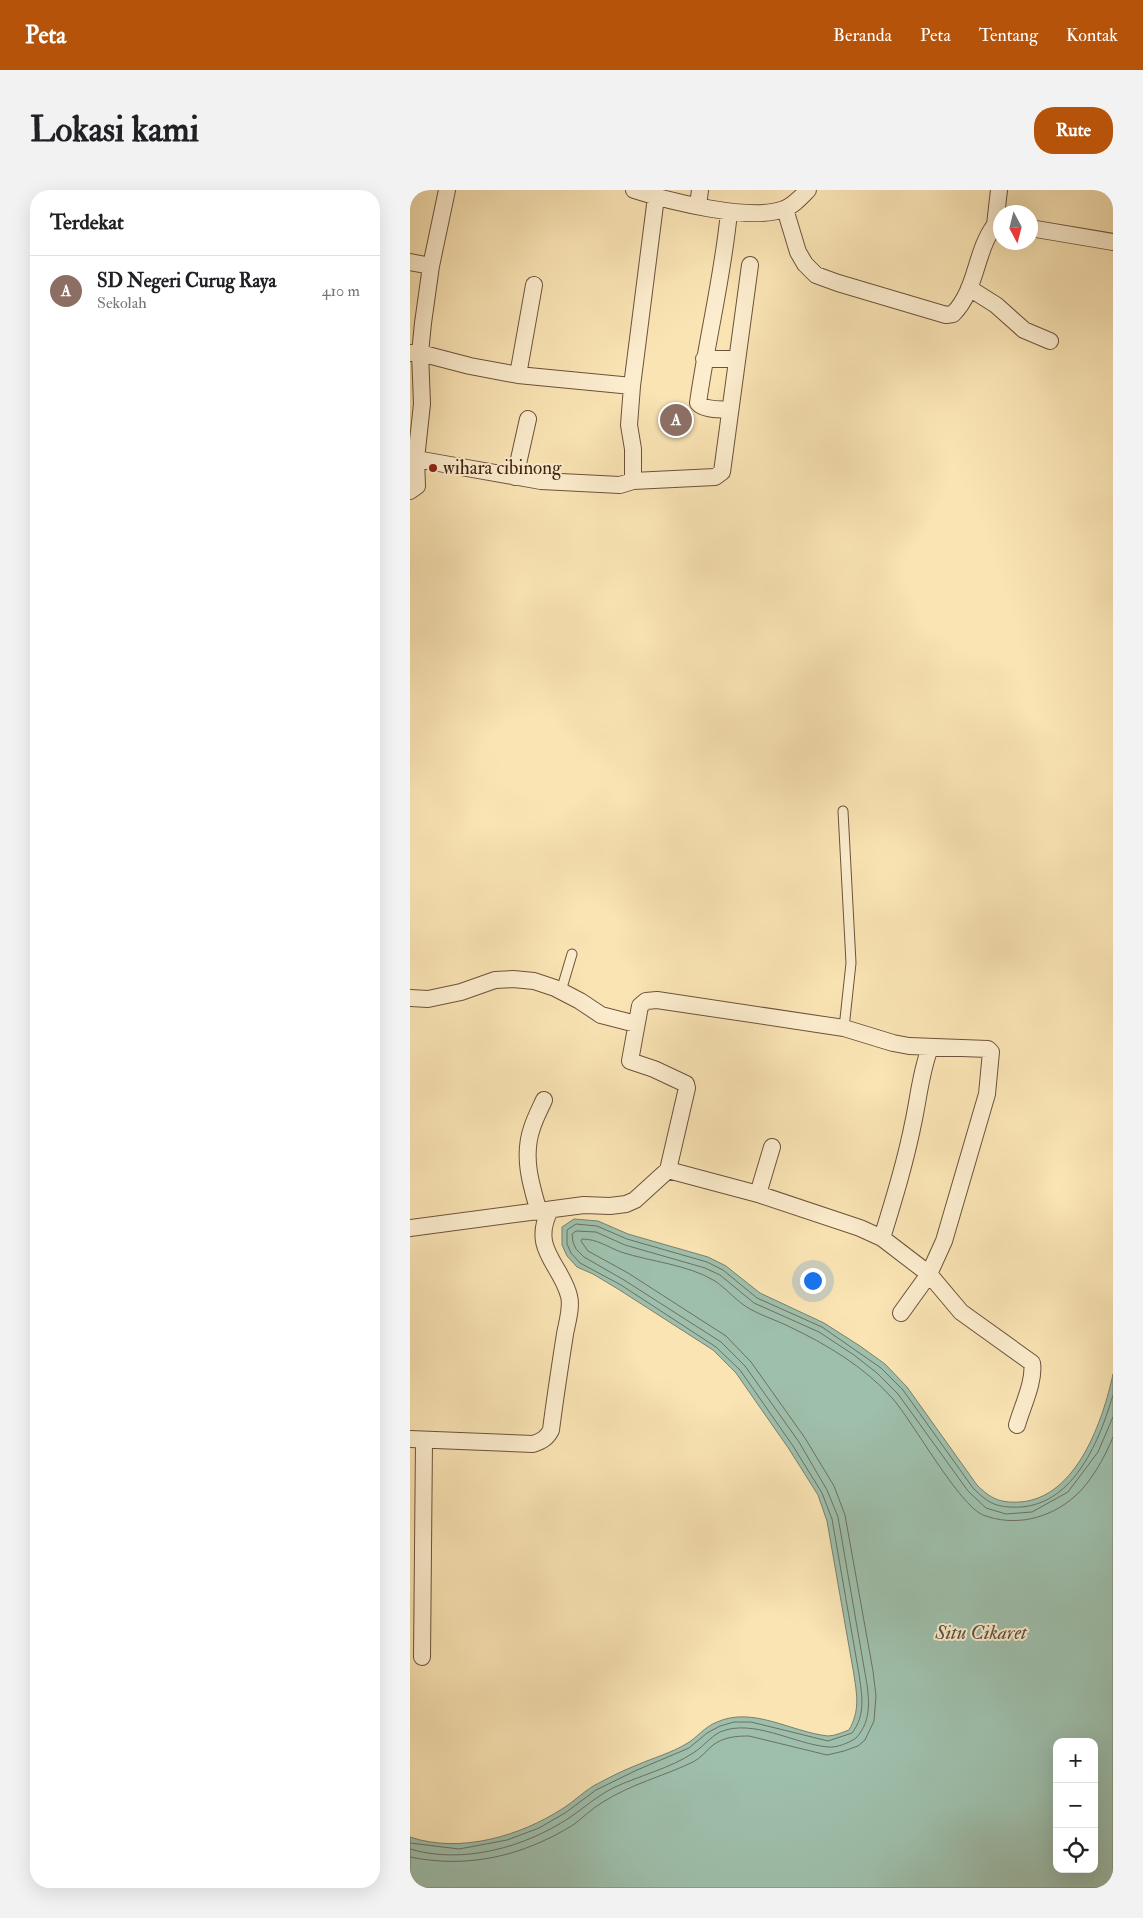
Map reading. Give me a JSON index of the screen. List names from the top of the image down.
{
  "water": ["Situ Cikaret"],
  "places": ["wihara cibinong"],
  "north": "bottom",
  "page": {
    "header": "Peta",
    "nav": [
      "Beranda",
      "Peta",
      "Tentang",
      "Kontak"
    ],
    "buttons": "Rute",
    "title": "Lokasi kami",
    "heading": "Terdekat",
    "list": [
      {
        "mark": "A",
        "name": "SD Negeri Curug Raya",
        "note": "Sekolah",
        "value": "410 m"
      }
    ],
    "pins": "A",
    "map_buttons": ["+", "−"]
  }
}
